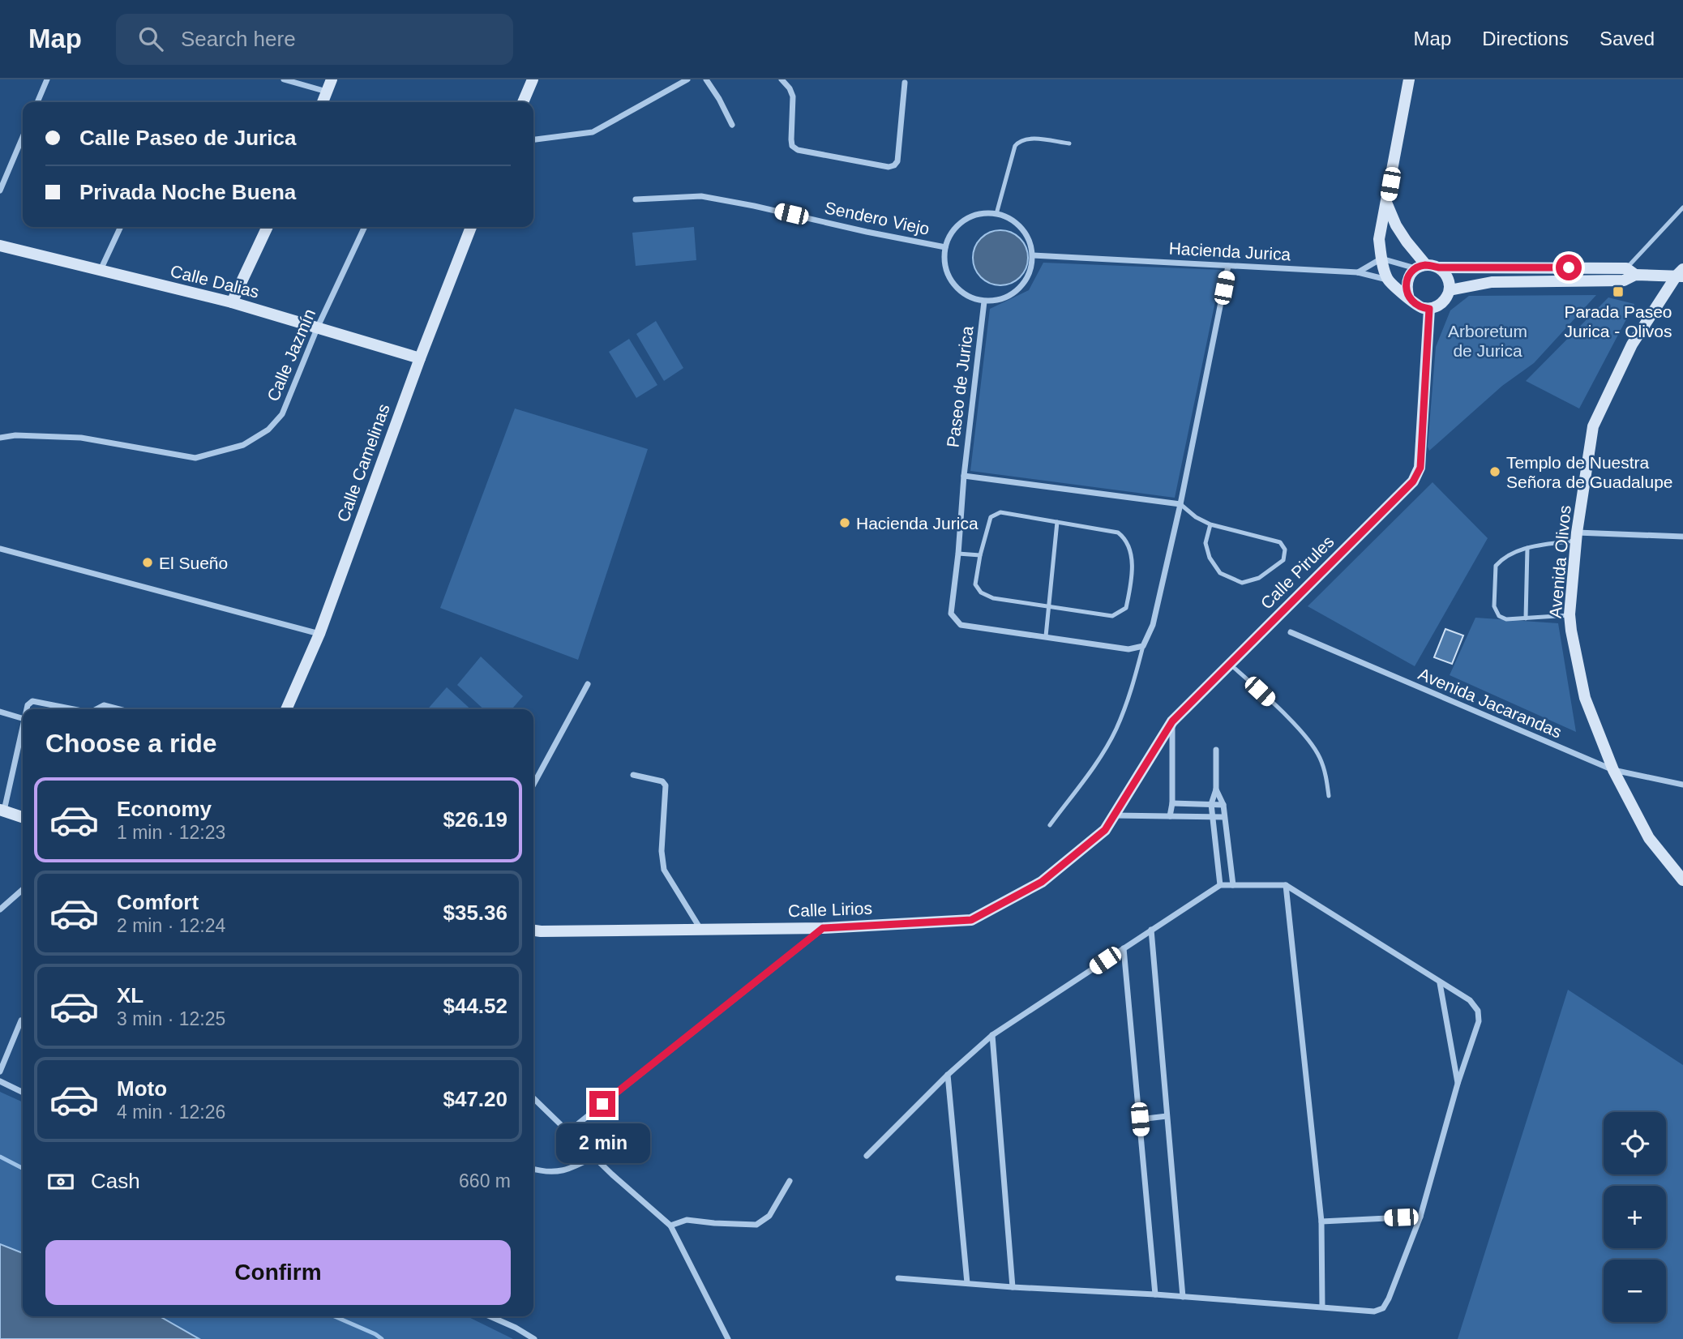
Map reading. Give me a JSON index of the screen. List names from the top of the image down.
{
  "streets": {
    "street": [
      "Sendero Viejo",
      "Hacienda Jurica",
      "Calle Dalias",
      "Calle Jazmín",
      "Paseo de Jurica",
      "Calle Camelinas",
      "Avenida Olivos",
      "Calle Pirules",
      "Avenida Jacarandas",
      "Calle Lirios"
    ]
  },
  "crossings": [
    ["Sendero Viejo", "Hacienda Jurica"],
    ["Sendero Viejo", "Paseo de Jurica"],
    ["Hacienda Jurica", "Paseo de Jurica"],
    ["Calle Dalias", "Calle Jazmín"],
    ["Calle Dalias", "Calle Camelinas"],
    ["Avenida Olivos", "Avenida Jacarandas"],
    ["Calle Pirules", "Calle Lirios"]
  ],
  "parks": ["Arboretum de Jurica"],
  "places": {
    "transit": ["Parada Paseo Jurica - Olivos"],
    "other": ["Templo de Nuestra Señora de Guadalupe", "Hacienda Jurica", "El Sueño"]
  },
  "page": {
    "header": "Map",
    "search": "Search here",
    "nav": ["Map", "Directions", "Saved"],
    "banner": ["Calle Paseo de Jurica", "Privada Noche Buena"],
    "heading": "Choose a ride",
    "list": [
      {
        "name": "Economy",
        "note": "1 min · 12:23",
        "value": "$26.19"
      },
      {
        "name": "Comfort",
        "note": "2 min · 12:24",
        "value": "$35.36"
      },
      {
        "name": "XL",
        "note": "3 min · 12:25",
        "value": "$44.52"
      },
      {
        "name": "Moto",
        "note": "4 min · 12:26",
        "value": "$47.20"
      }
    ],
    "map_buttons": ["+", "−"],
    "bubble": "2 min",
    "pay": ["Cash", "660 m"],
    "buttons": "Confirm"
  }
}
